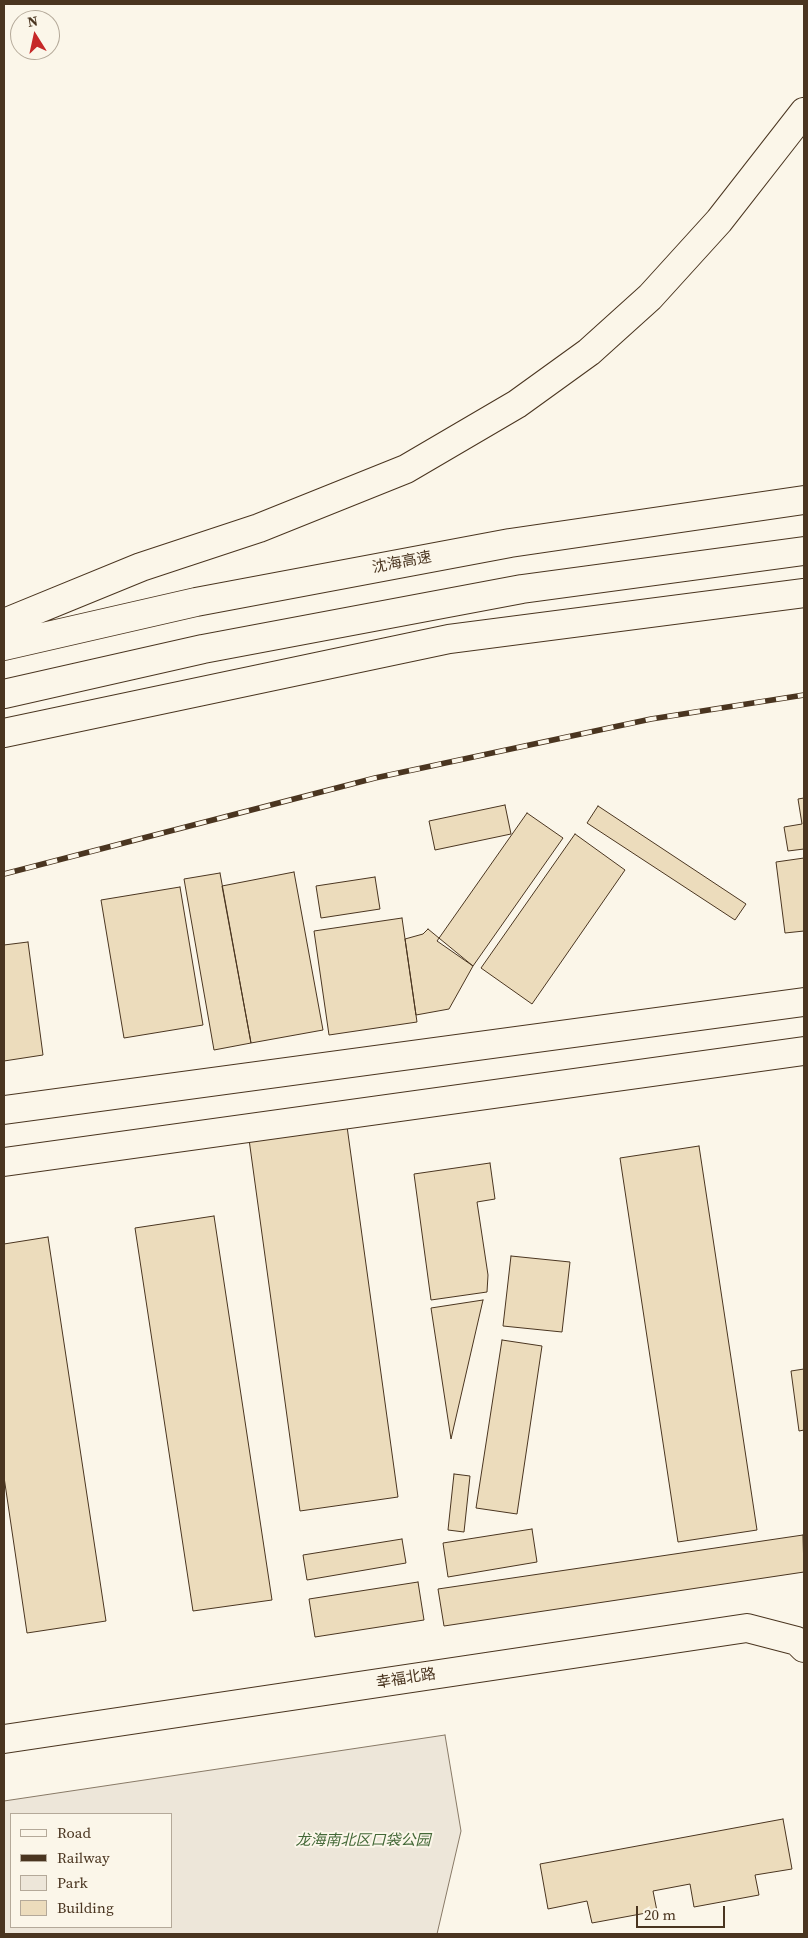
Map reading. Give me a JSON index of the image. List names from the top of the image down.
{
  "streets": {
    "main road": ["沈海高速", "幸福北路"]
  },
  "parks": ["龙海南北区口袋公园"],
  "legend": [
    "Road",
    "Railway",
    "Park",
    "Building"
  ],
  "scale_bar": "20 m",
  "north": "top"
}
